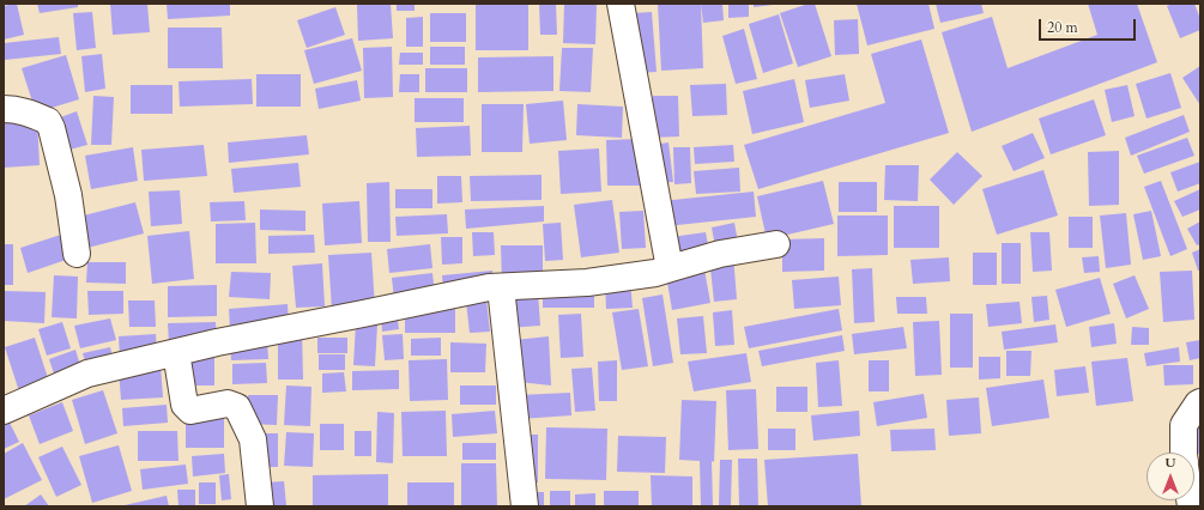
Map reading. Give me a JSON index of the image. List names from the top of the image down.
{
  "scale_bar": "20 m",
  "north": "top"
}
